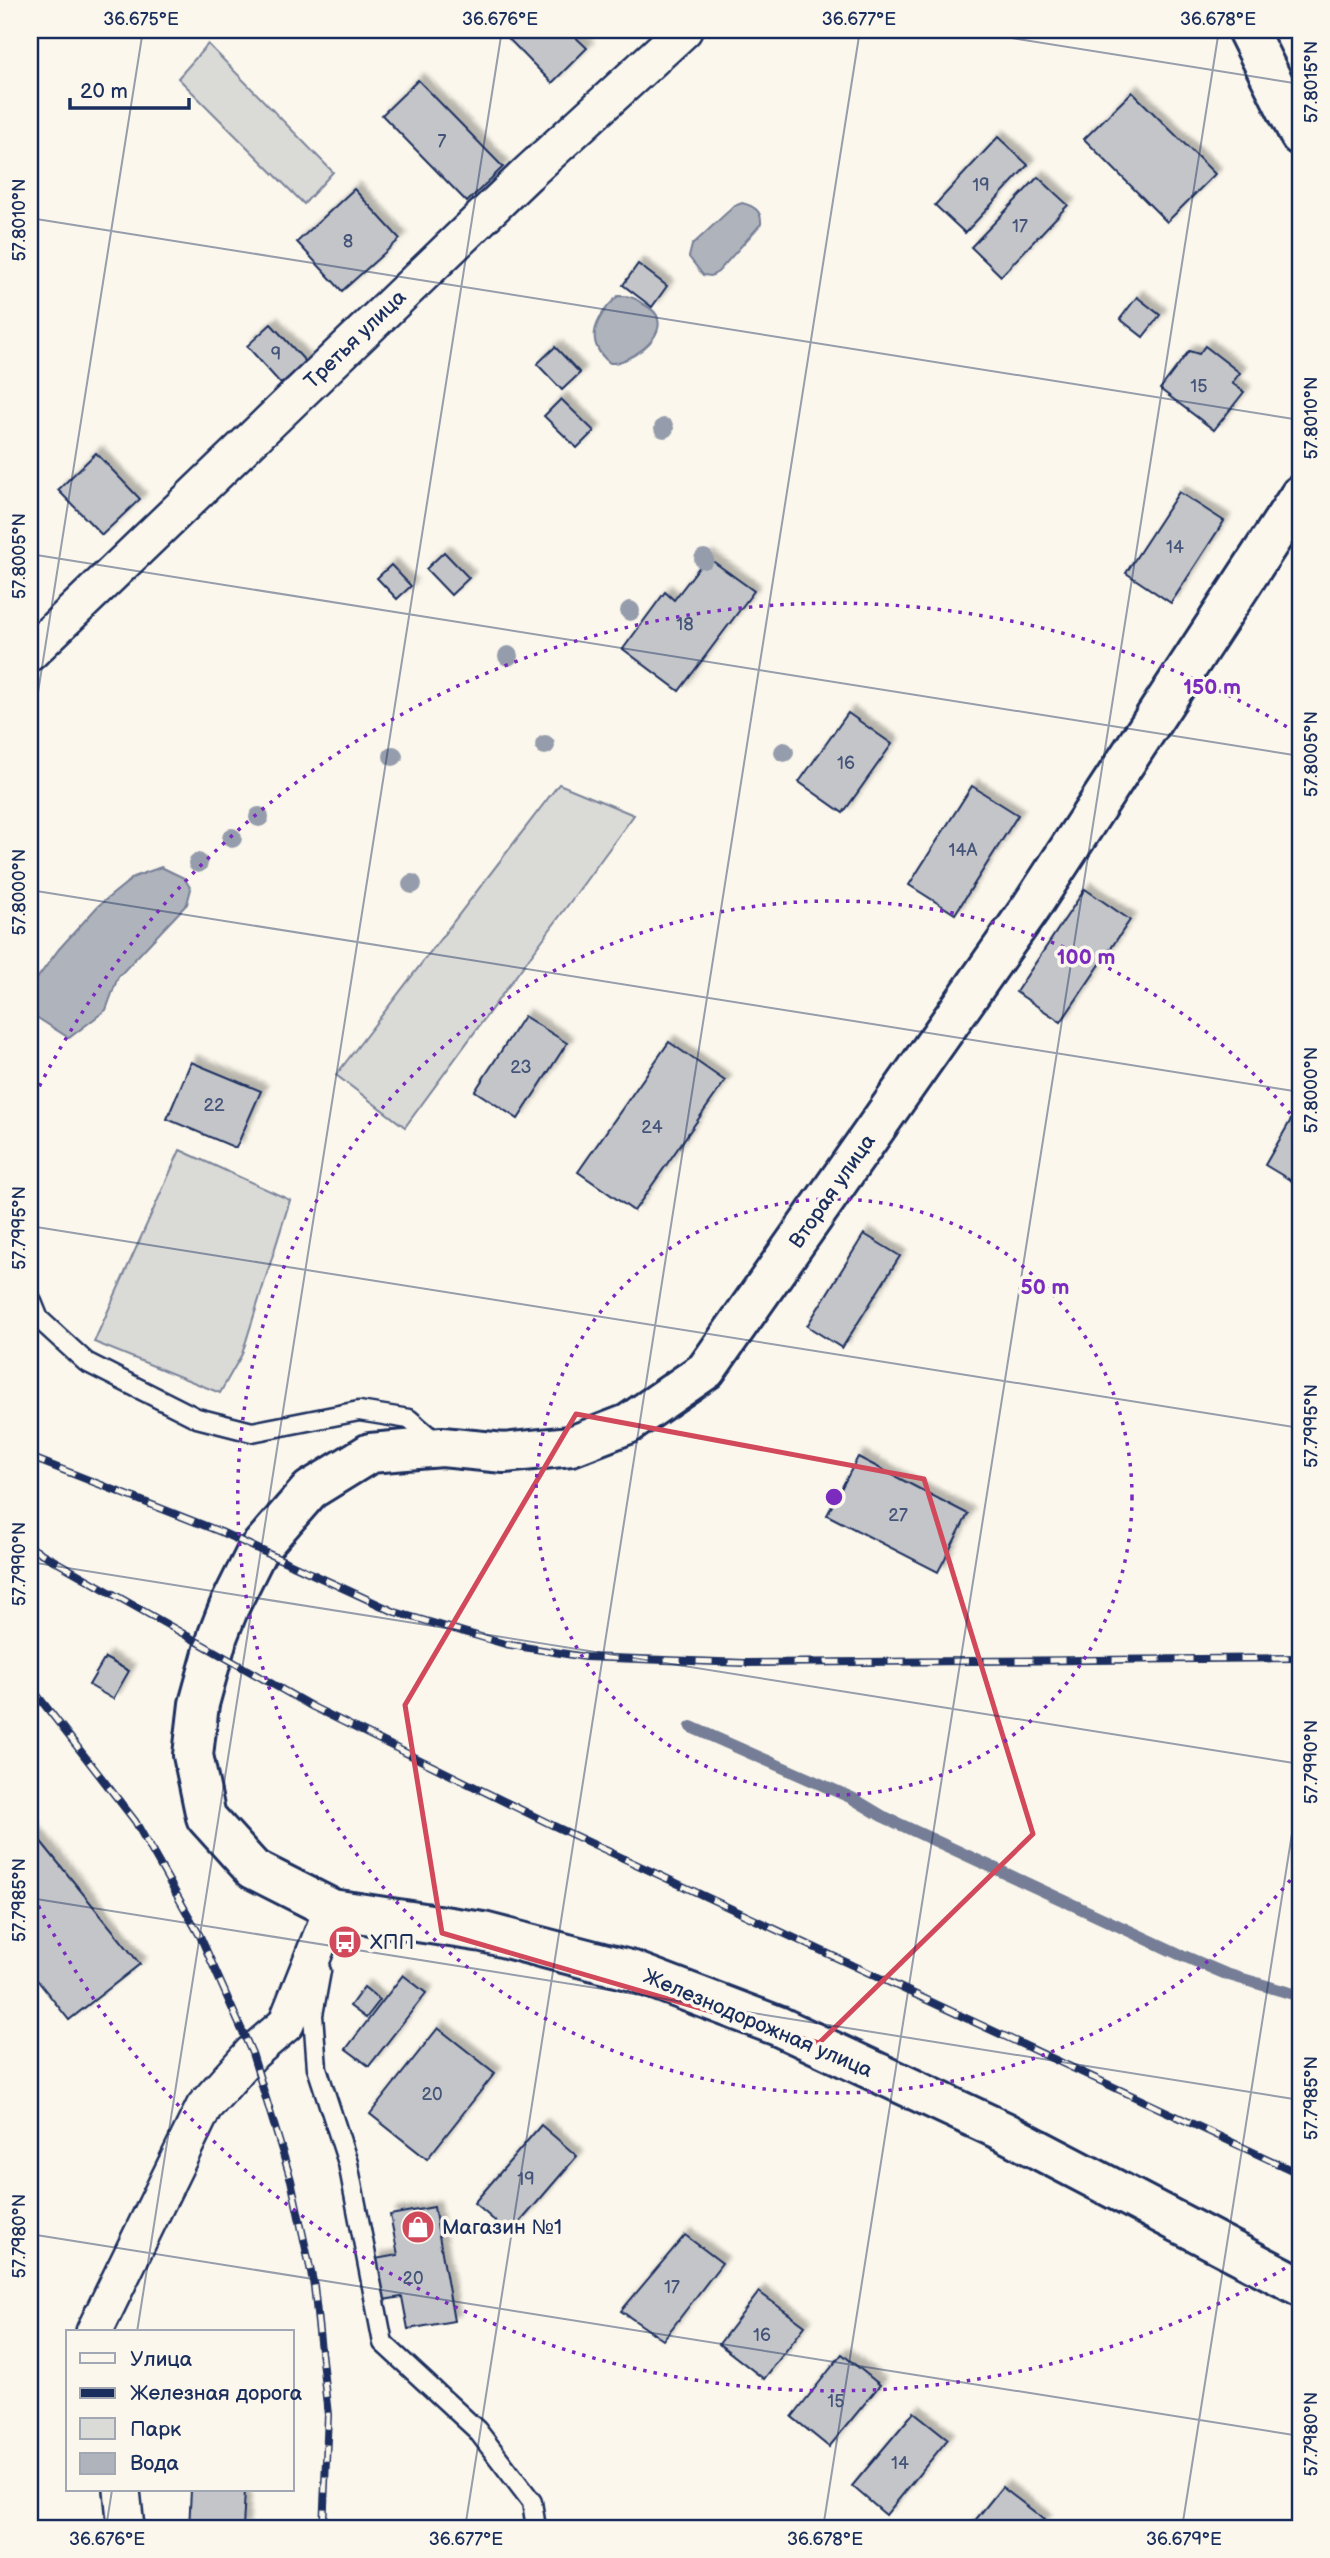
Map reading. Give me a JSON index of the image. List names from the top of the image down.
{
  "streets": {
    "street": ["Третья улица", "Вторая улица", "Железнодорожная улица"]
  },
  "crossings": [
    ["Вторая улица", "Железнодорожная улица"]
  ],
  "places": {
    "bus stop": ["ХПП"],
    "shop": ["Магазин №1"]
  },
  "house_numbers": [
    "7",
    "19",
    "17",
    "8",
    "9",
    "15",
    "14",
    "18",
    "16",
    "14А",
    "23",
    "22",
    "24",
    "27",
    "20",
    "19",
    "20",
    "17",
    "16",
    "15",
    "14"
  ],
  "legend": [
    "Улица",
    "Железная дорога",
    "Парк",
    "Вода"
  ],
  "scale_bar": "20 m",
  "coordinates": [
    "36.675°E",
    "36.676°E",
    "36.677°E",
    "36.678°E",
    "57.8015°N",
    "57.8010°N",
    "57.8005°N",
    "57.8000°N",
    "57.7995°N",
    "57.7990°N",
    "57.7985°N",
    "57.7980°N",
    "36.679°E"
  ],
  "rings": ["150 m", "100 m", "50 m"]
}
